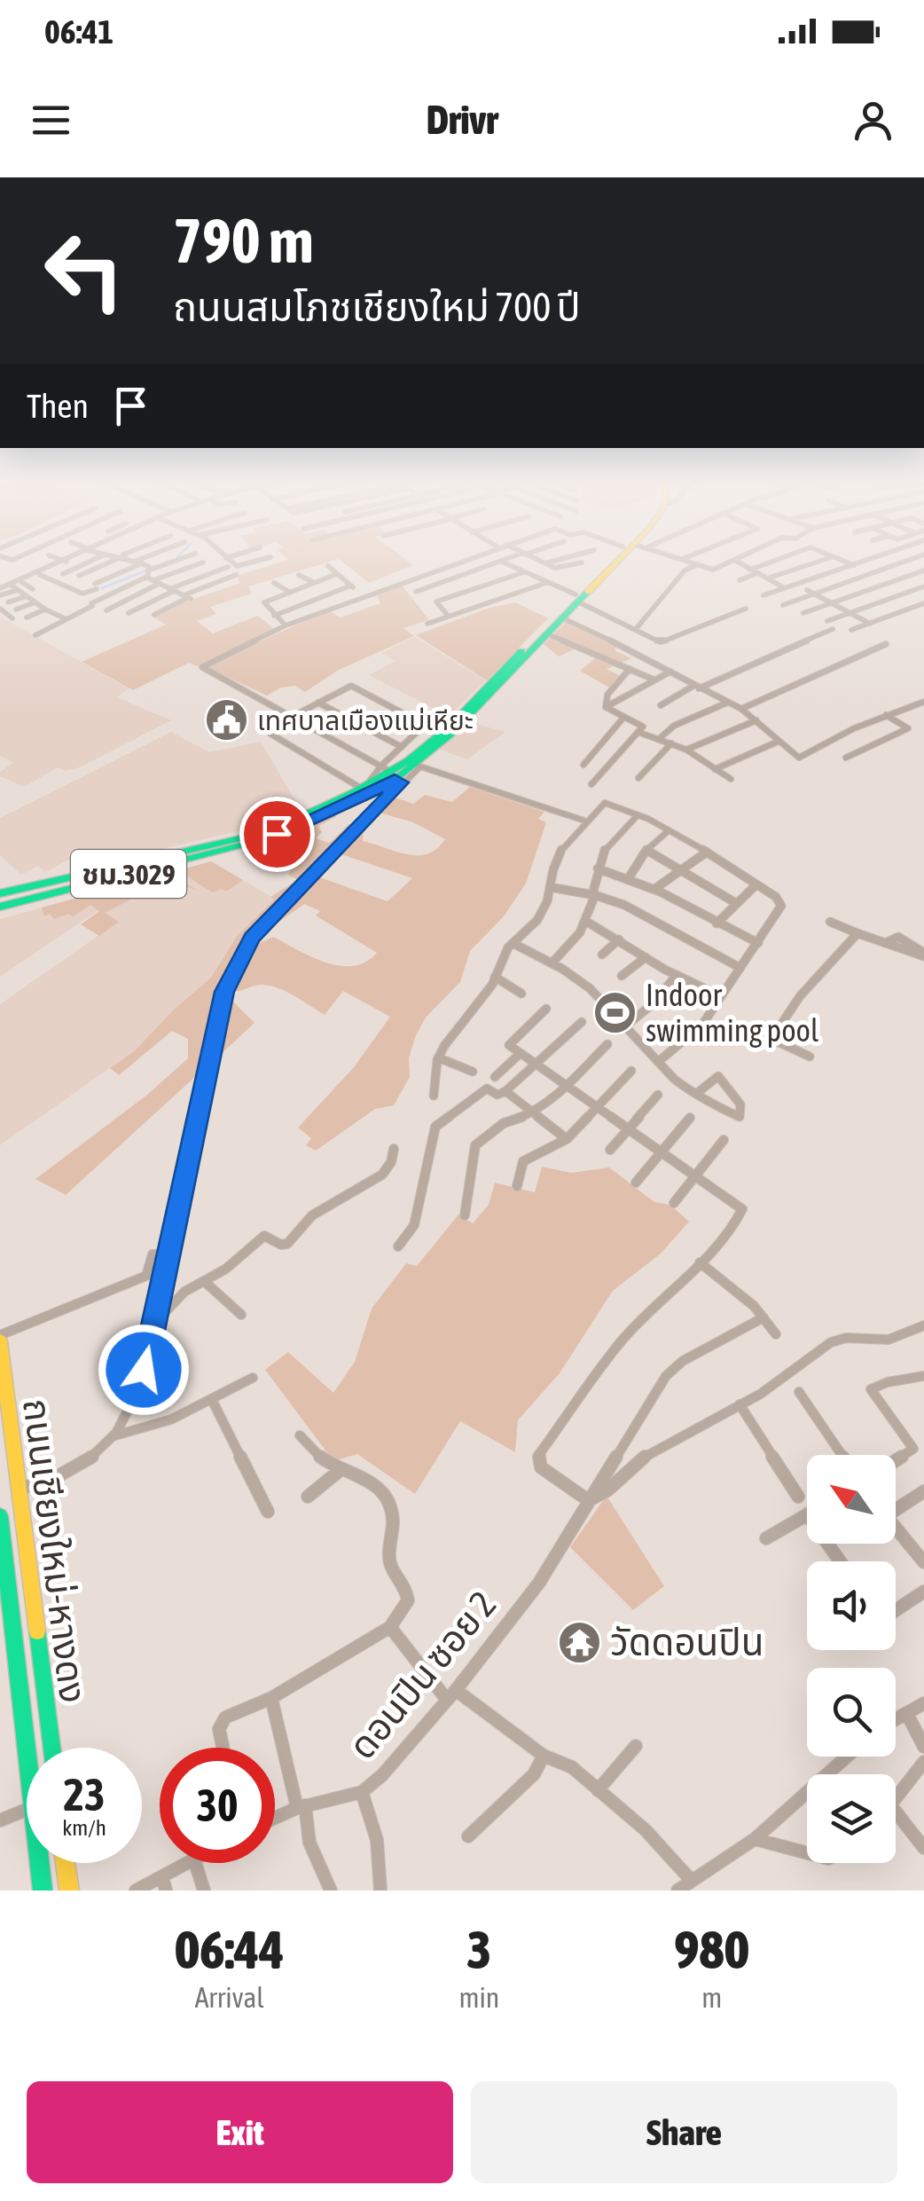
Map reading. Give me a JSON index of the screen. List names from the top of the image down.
{
  "streets": {
    "main road": ["ชม.3029", "ถนนเชียงใหม่-หางดง"],
    "street": ["ดอนปิน ซอย 2"]
  },
  "places": {
    "public building": ["เทศบาลเมืองแม่เหียะ"],
    "sports": ["Indoor swimming pool"],
    "temple": ["วัดดอนปิน"]
  },
  "north": "top left",
  "page": {
    "status": "06:41",
    "header": "Drivr",
    "turn": ["790 m", "ถนนสมโภชเชียงใหม่ 700 ปี"],
    "then": "Then",
    "speed": "23 km/h",
    "limit": "30",
    "eta": [
      "06:44",
      "Arrival",
      "3",
      "min",
      "980",
      "m"
    ],
    "buttons": ["Exit", "Share"]
  }
}
